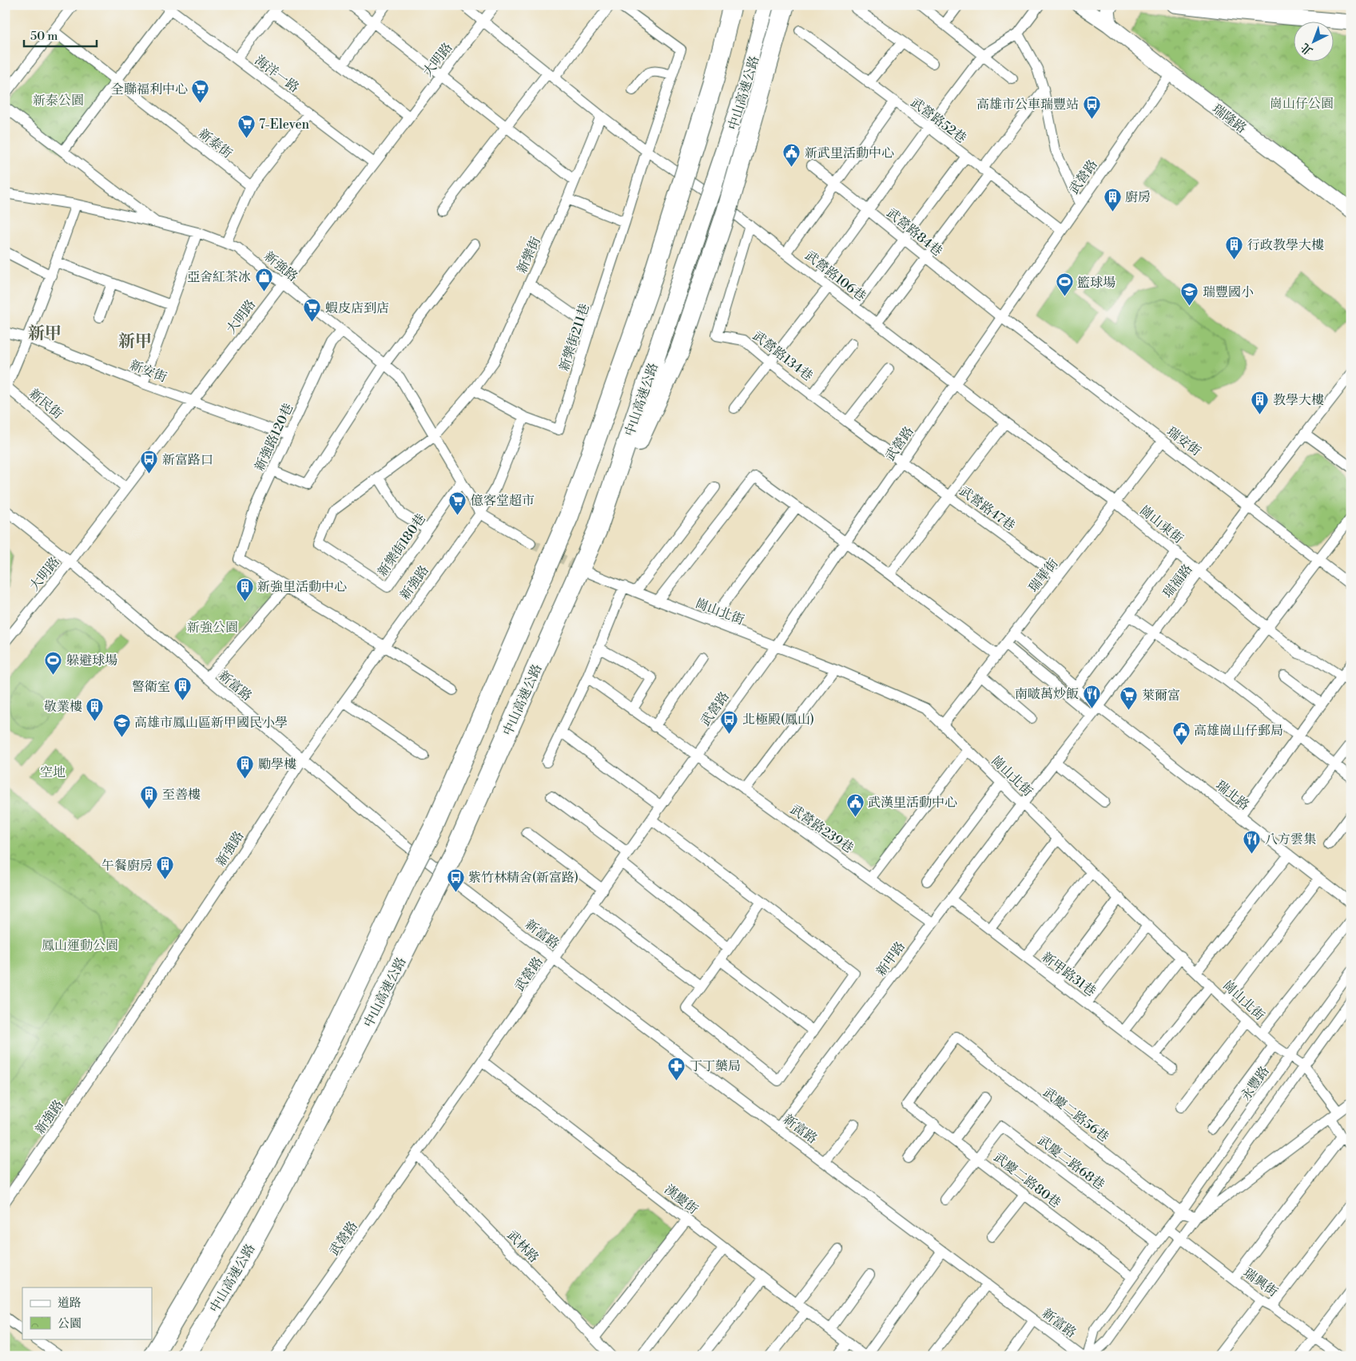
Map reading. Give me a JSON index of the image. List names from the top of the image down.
{
  "streets": {
    "highway": ["中山高速公路"],
    "street": [
      "大明路",
      "海洋一路",
      "瑞隆路",
      "武營路52巷",
      "新泰街",
      "武營路",
      "武營路84巷",
      "新樂街",
      "新強路",
      "武營路106巷",
      "新樂街211巷",
      "武營路134巷",
      "新安街",
      "新民街",
      "新強路120巷",
      "瑞安街",
      "武營路47巷",
      "崗山東街",
      "新樂街180巷",
      "瑞華街",
      "瑞福路",
      "崗山北街",
      "新富路",
      "瑞北路",
      "武營路239巷",
      "新甲路",
      "新甲路31巷",
      "永豐路",
      "武慶二路56巷",
      "武慶二路68巷",
      "武慶二路80巷",
      "漢慶街",
      "武林路",
      "瑞興街"
    ]
  },
  "crossings": [
    ["大明路", "海洋一路"],
    ["大明路", "新強路"],
    ["大明路", "新安街"],
    ["大明路", "新民街"],
    ["大明路", "新富路"],
    ["中山高速公路", "武營路106巷"],
    ["瑞隆路", "武營路"],
    ["武營路52巷", "武營路"],
    ["武營路", "武營路84巷"],
    ["武營路", "武營路106巷"],
    ["武營路", "武營路134巷"],
    ["武營路", "瑞安街"],
    ["武營路", "武營路47巷"],
    ["武營路", "崗山東街"],
    ["武營路", "崗山北街"],
    ["武營路", "新富路"],
    ["武營路", "武營路239巷"],
    ["武營路", "漢慶街"],
    ["武營路", "武林路"],
    ["武營路84巷", "瑞安街"],
    ["新樂街", "新強路"],
    ["新樂街", "武營路106巷"],
    ["新樂街", "新樂街211巷"],
    ["新樂街", "新樂街180巷"],
    ["新強路", "新強路120巷"],
    ["新強路", "新樂街180巷"],
    ["新強路", "新富路"],
    ["武營路106巷", "新樂街211巷"],
    ["武營路106巷", "武營路134巷"],
    ["武營路106巷", "崗山東街"],
    ["武營路134巷", "武營路47巷"],
    ["新安街", "新民街"],
    ["新安街", "新強路120巷"],
    ["瑞安街", "瑞華街"],
    ["瑞安街", "瑞福路"],
    ["武營路47巷", "瑞華街"],
    ["崗山東街", "瑞華街"],
    ["崗山東街", "瑞福路"],
    ["瑞華街", "崗山北街"],
    ["瑞華街", "瑞北路"],
    ["瑞福路", "崗山北街"],
    ["瑞福路", "瑞北路"],
    ["瑞福路", "新甲路"],
    ["崗山北街", "新甲路"],
    ["崗山北街", "永豐路"],
    ["新富路", "新甲路"],
    ["武營路239巷", "新甲路"],
    ["新甲路", "新甲路31巷"],
    ["永豐路", "武慶二路56巷"],
    ["永豐路", "武慶二路68巷"],
    ["永豐路", "武慶二路80巷"],
    ["永豐路", "瑞興街"],
    ["武慶二路56巷", "武慶二路80巷"],
    ["武慶二路68巷", "武慶二路80巷"]
  ],
  "districts": ["新甲", "新甲"],
  "parks": [
    "新泰公園",
    "崗山仔公園",
    "新強公園",
    "空地",
    "鳳山運動公園"
  ],
  "places": {
    "supermarket": [
      "全聯福利中心",
      "7-Eleven",
      "蝦皮店到店",
      "億客堂超市",
      "萊爾富"
    ],
    "bus stop": [
      "高雄市公車瑞豐站",
      "新富路口",
      "北極殿(鳳山)",
      "紫竹林精舍(新富路)"
    ],
    "public building": ["新武里活動中心", "高雄崗山仔郵局", "武漢里活動中心"],
    "building": [
      "廚房",
      "行政教學大樓",
      "教學大樓",
      "新強里活動中心",
      "警衛室",
      "敬業樓",
      "勵學樓",
      "至善樓",
      "午餐廚房"
    ],
    "shop": ["亞舍紅茶冰"],
    "sports": ["籃球場", "躲避球場"],
    "school or university": ["瑞豐國小", "高雄市鳳山區新甲國民小學"],
    "restaurant": ["南啵萬炒飯", "八方雲集"],
    "pharmacy": ["丁丁藥局"]
  },
  "legend": ["道路", "公園"],
  "scale_bar": "50 m",
  "north": "bottom left"
}
